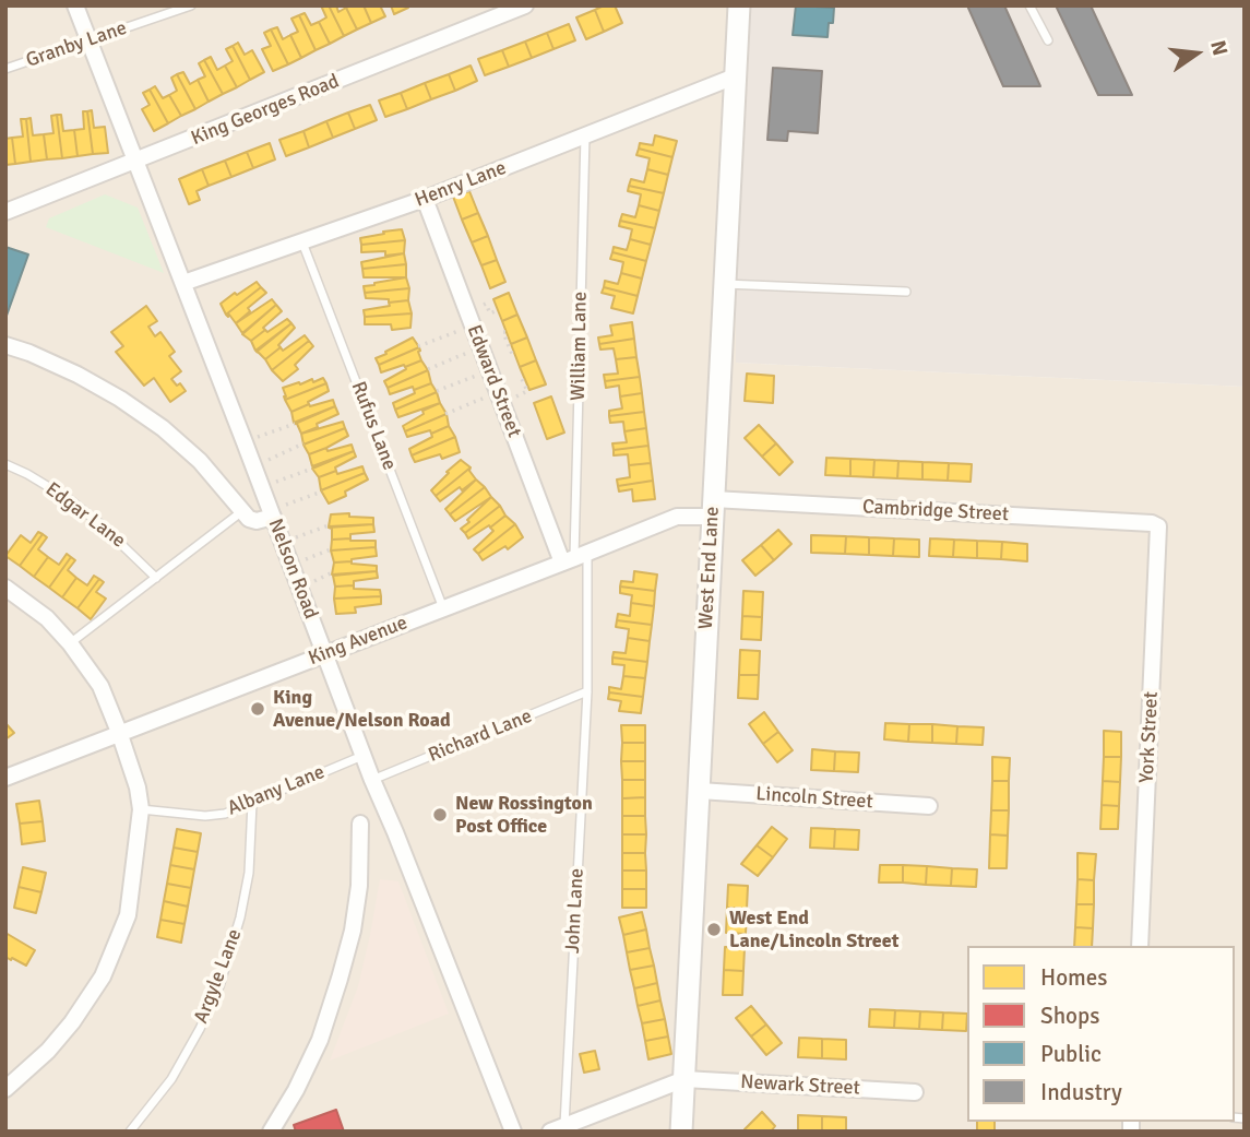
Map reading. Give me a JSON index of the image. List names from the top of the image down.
{
  "streets": {
    "street": [
      "King Georges Road",
      "Henry Lane",
      "Edward Street",
      "Cambridge Street",
      "West End Lane",
      "Nelson Road",
      "King Avenue",
      "York Street",
      "Lincoln Street",
      "Newark Street"
    ],
    "lane": [
      "Granby Lane",
      "William Lane",
      "Rufus Lane",
      "Edgar Lane",
      "Richard Lane",
      "Albany Lane",
      "John Lane",
      "Argyle Lane"
    ]
  },
  "crossings": [
    ["Granby Lane", "Nelson Road"],
    ["King Georges Road", "Nelson Road"],
    ["Henry Lane", "William Lane"],
    ["Henry Lane", "Edward Street"],
    ["Henry Lane", "Rufus Lane"],
    ["Henry Lane", "West End Lane"],
    ["Henry Lane", "Nelson Road"],
    ["William Lane", "Edward Street"],
    ["William Lane", "King Avenue"],
    ["William Lane", "John Lane"],
    ["Edward Street", "King Avenue"],
    ["Edward Street", "John Lane"],
    ["Rufus Lane", "King Avenue"],
    ["Cambridge Street", "West End Lane"],
    ["Cambridge Street", "King Avenue"],
    ["Cambridge Street", "York Street"],
    ["West End Lane", "King Avenue"],
    ["West End Lane", "Lincoln Street"],
    ["West End Lane", "Newark Street"],
    ["Nelson Road", "King Avenue"],
    ["Nelson Road", "Richard Lane"],
    ["Nelson Road", "Albany Lane"],
    ["King Avenue", "John Lane"],
    ["Richard Lane", "John Lane"],
    ["Albany Lane", "Argyle Lane"]
  ],
  "places": ["King Avenue/Nelson Road", "New Rossington Post Office", "West End Lane/Lincoln Street"],
  "legend": [
    "Homes",
    "Shops",
    "Public",
    "Industry"
  ],
  "north": "right"
}
